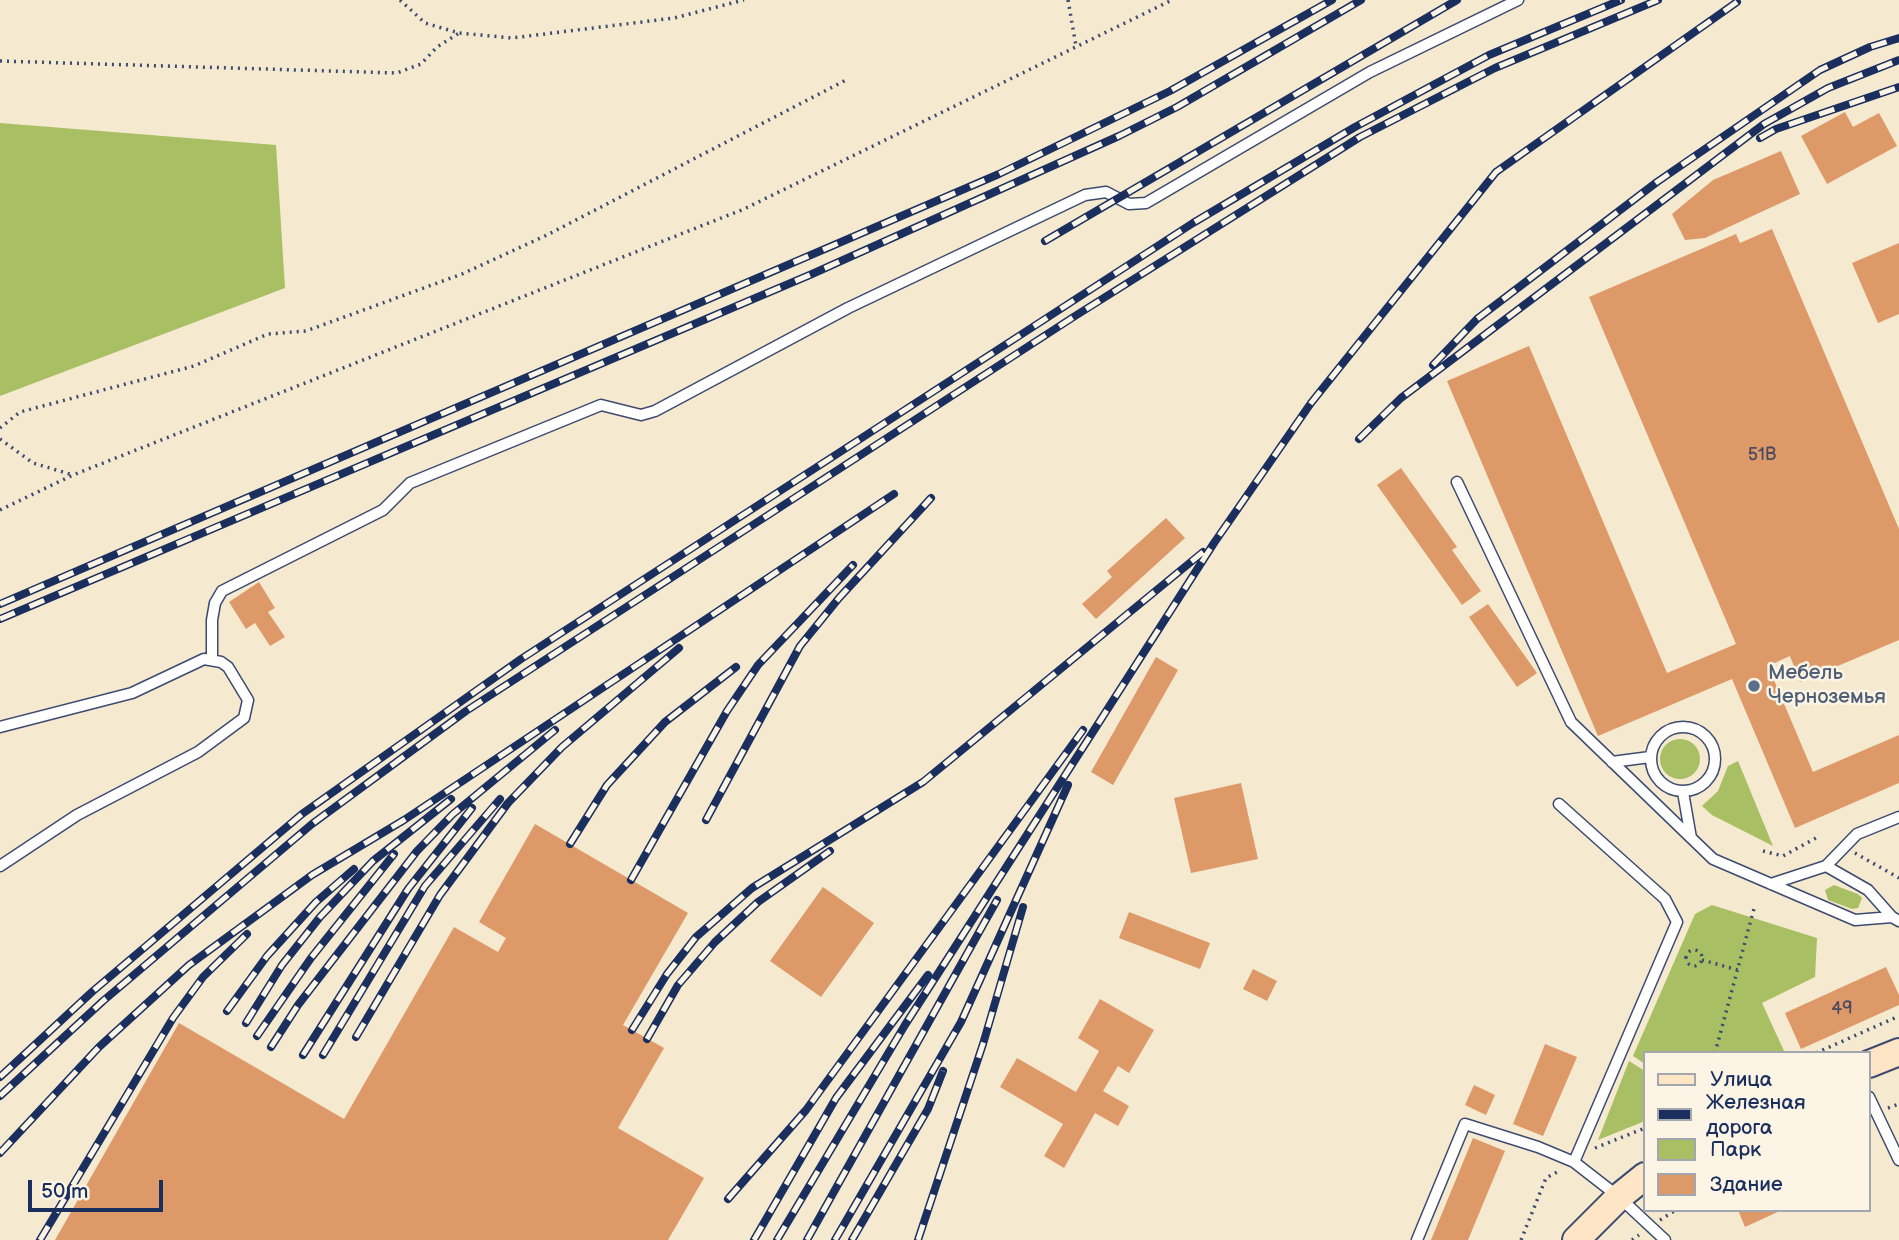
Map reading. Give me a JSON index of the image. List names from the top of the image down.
{
  "places": ["Мебель Черноземья"],
  "house_numbers": ["51В", "49"],
  "legend": [
    "Улица",
    "Железная дорога",
    "Парк",
    "Здание"
  ],
  "scale_bar": "50 m"
}
